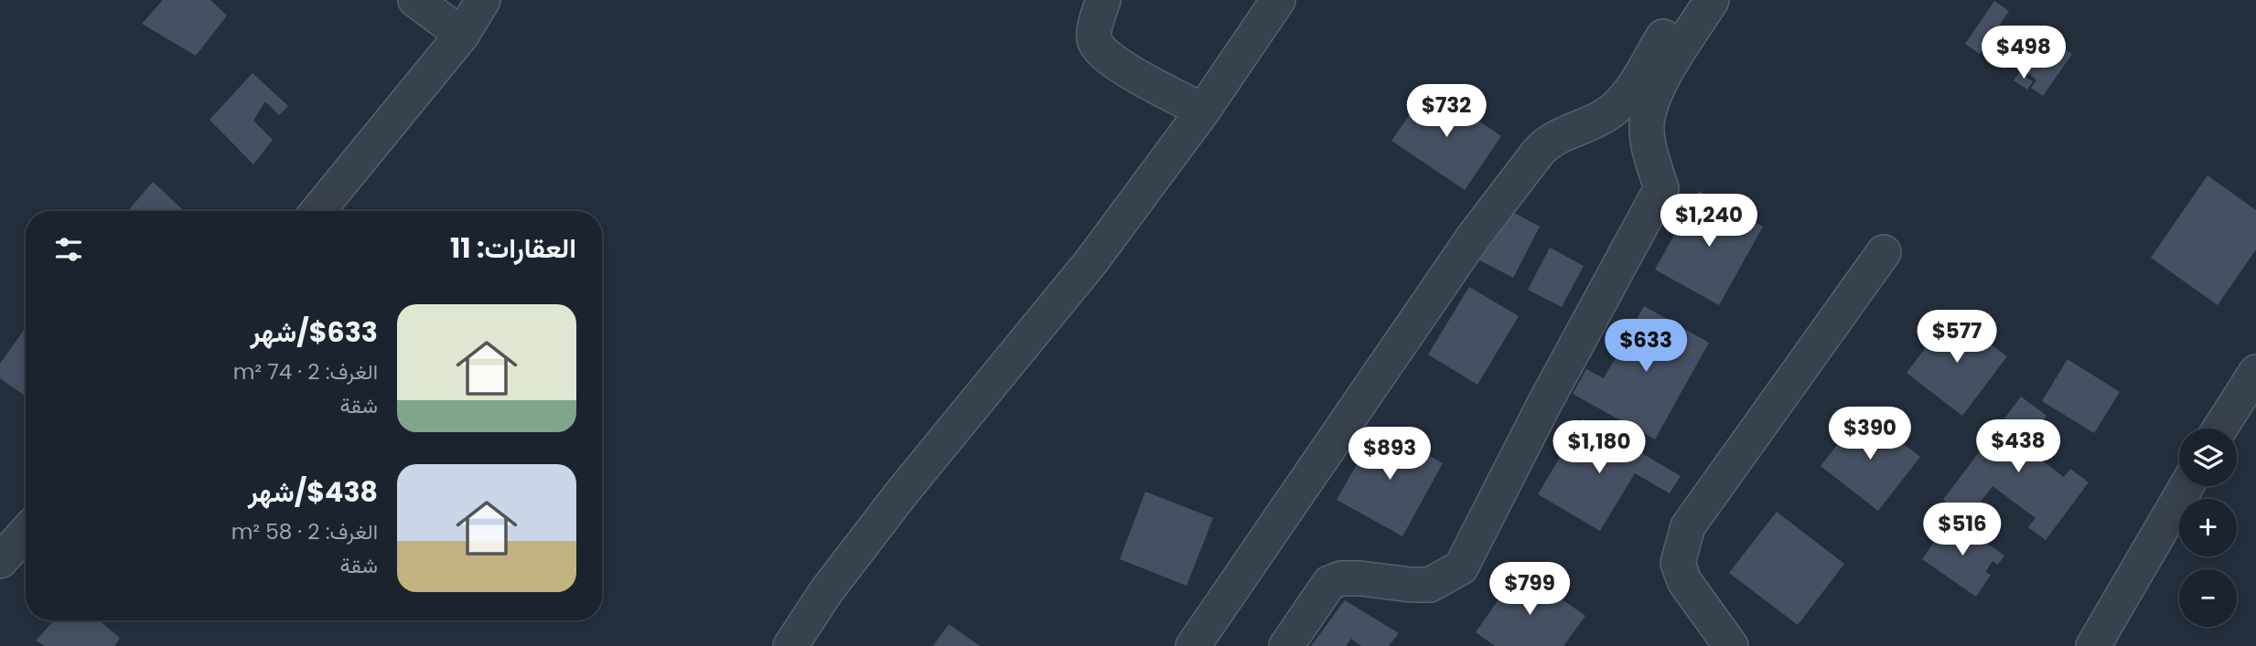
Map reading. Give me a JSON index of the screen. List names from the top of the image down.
{
  "page": {
    "price": [
      "$498",
      "$732",
      "$1,240",
      "$577",
      "$633",
      "$390",
      "$438",
      "$1,180",
      "$893",
      "$516",
      "$799"
    ],
    "heading": "العقارات: 11",
    "list": [
      {
        "name": "$633/شهر",
        "note": "الغرف: 2 · 74 m² · شقة"
      },
      {
        "name": "$438/شهر",
        "note": "الغرف: 2 · 58 m² · شقة"
      }
    ],
    "map_buttons": ["+", "−"]
  }
}
